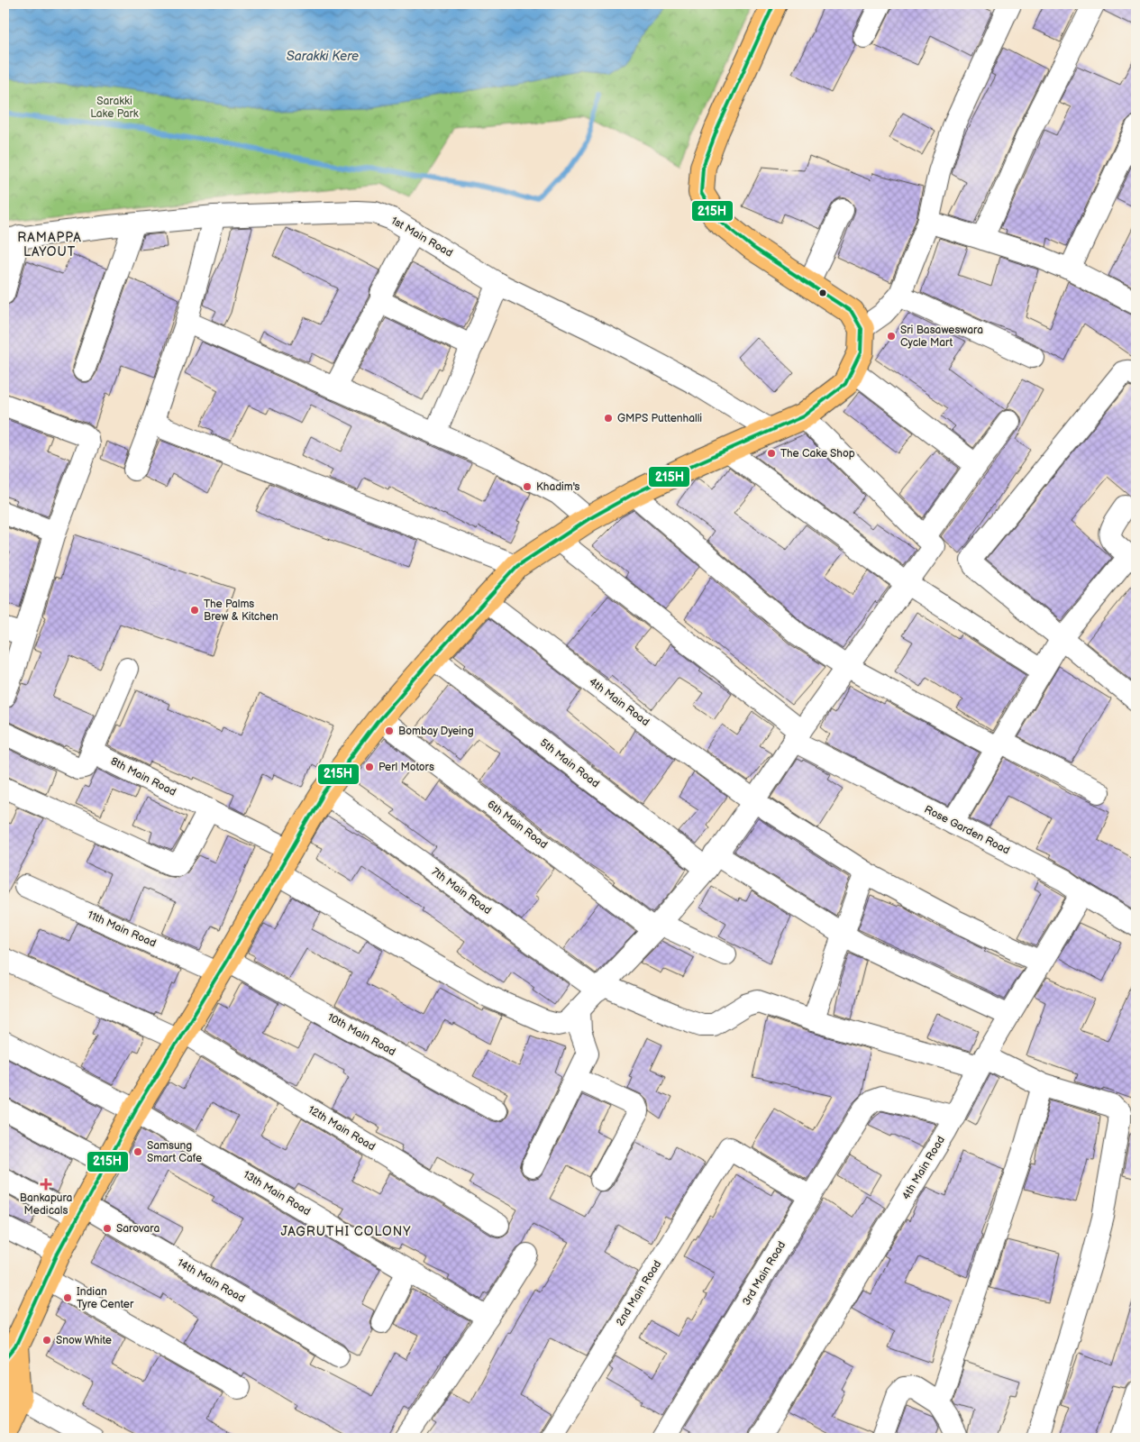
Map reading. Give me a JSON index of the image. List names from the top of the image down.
{
  "streets": {
    "street": [
      "1st Main Road",
      "4th Main Road",
      "5th Main Road",
      "8th Main Road",
      "6th Main Road",
      "Rose Garden Road",
      "7th Main Road",
      "11th Main Road",
      "10th Main Road",
      "12th Main Road",
      "13th Main Road",
      "3rd Main Road",
      "14th Main Road",
      "2nd Main Road"
    ]
  },
  "crossings": [
    ["4th Main Road", "5th Main Road"],
    ["4th Main Road", "Rose Garden Road"],
    ["4th Main Road", "7th Main Road"],
    ["4th Main Road", "3rd Main Road"],
    ["11th Main Road", "10th Main Road"],
    ["3rd Main Road", "2nd Main Road"]
  ],
  "districts": ["RAMAPPA LAYOUT", "JAGRUTHI COLONY"],
  "water": ["Sarakki Kere"],
  "parks": ["Sarakki Lake Park"],
  "places": {
    "other": [
      "Sri Basaweswara Cycle Mart",
      "GMPS Puttenhalli",
      "The Cake Shop",
      "Khadim's",
      "The Palms Brew & Kitchen",
      "Bombay Dyeing",
      "Perl Motors",
      "Samsung Smart Cafe",
      "Sarovara",
      "Indian Tyre Center",
      "Snow White"
    ],
    "health": ["Bankapura Medicals"]
  },
  "lines": ["transit line 215H"]
}
